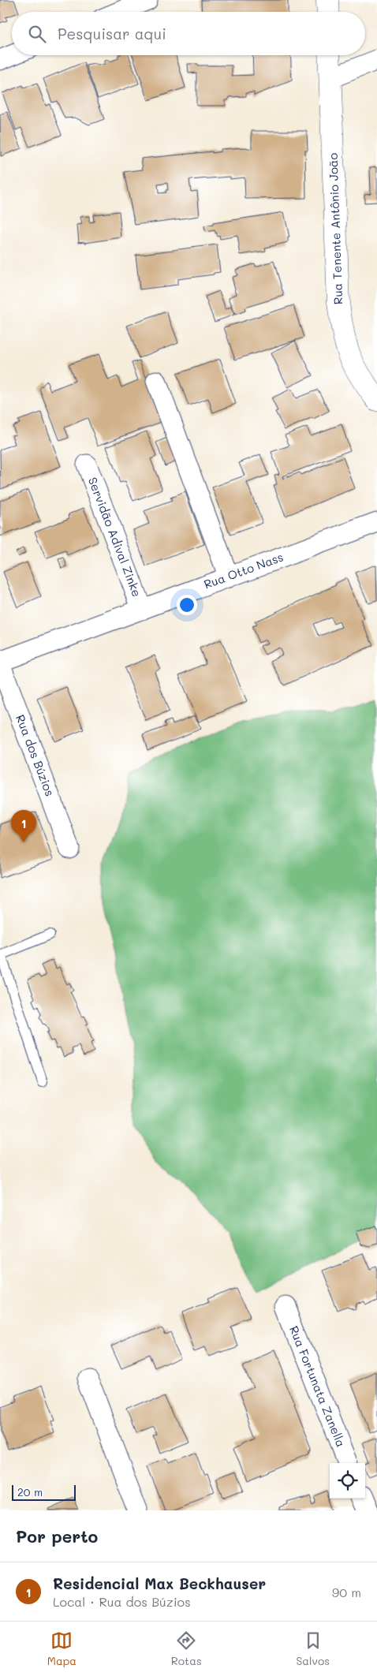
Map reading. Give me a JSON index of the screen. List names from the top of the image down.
{
  "streets": {
    "main road": ["Rua Tenente Antônio João"],
    "street": [
      "Servidão Adival Zinke",
      "Rua Otto Nass",
      "Rua dos Búzios",
      "Rua Fortunata Zanella"
    ]
  },
  "crossings": [
    ["Servidão Adival Zinke", "Rua Otto Nass"],
    ["Rua Otto Nass", "Rua dos Búzios"]
  ],
  "scale_bar": "20 m",
  "page": {
    "search": "Pesquisar aqui",
    "pins": "1",
    "scale": "20 m",
    "heading": "Por perto",
    "list": [
      {
        "mark": "1",
        "name": "Residencial Max Beckhauser",
        "note": "Local · Rua dos Búzios",
        "value": "90 m"
      }
    ],
    "nav": ["Mapa", "Rotas", "Salvos"]
  }
}
